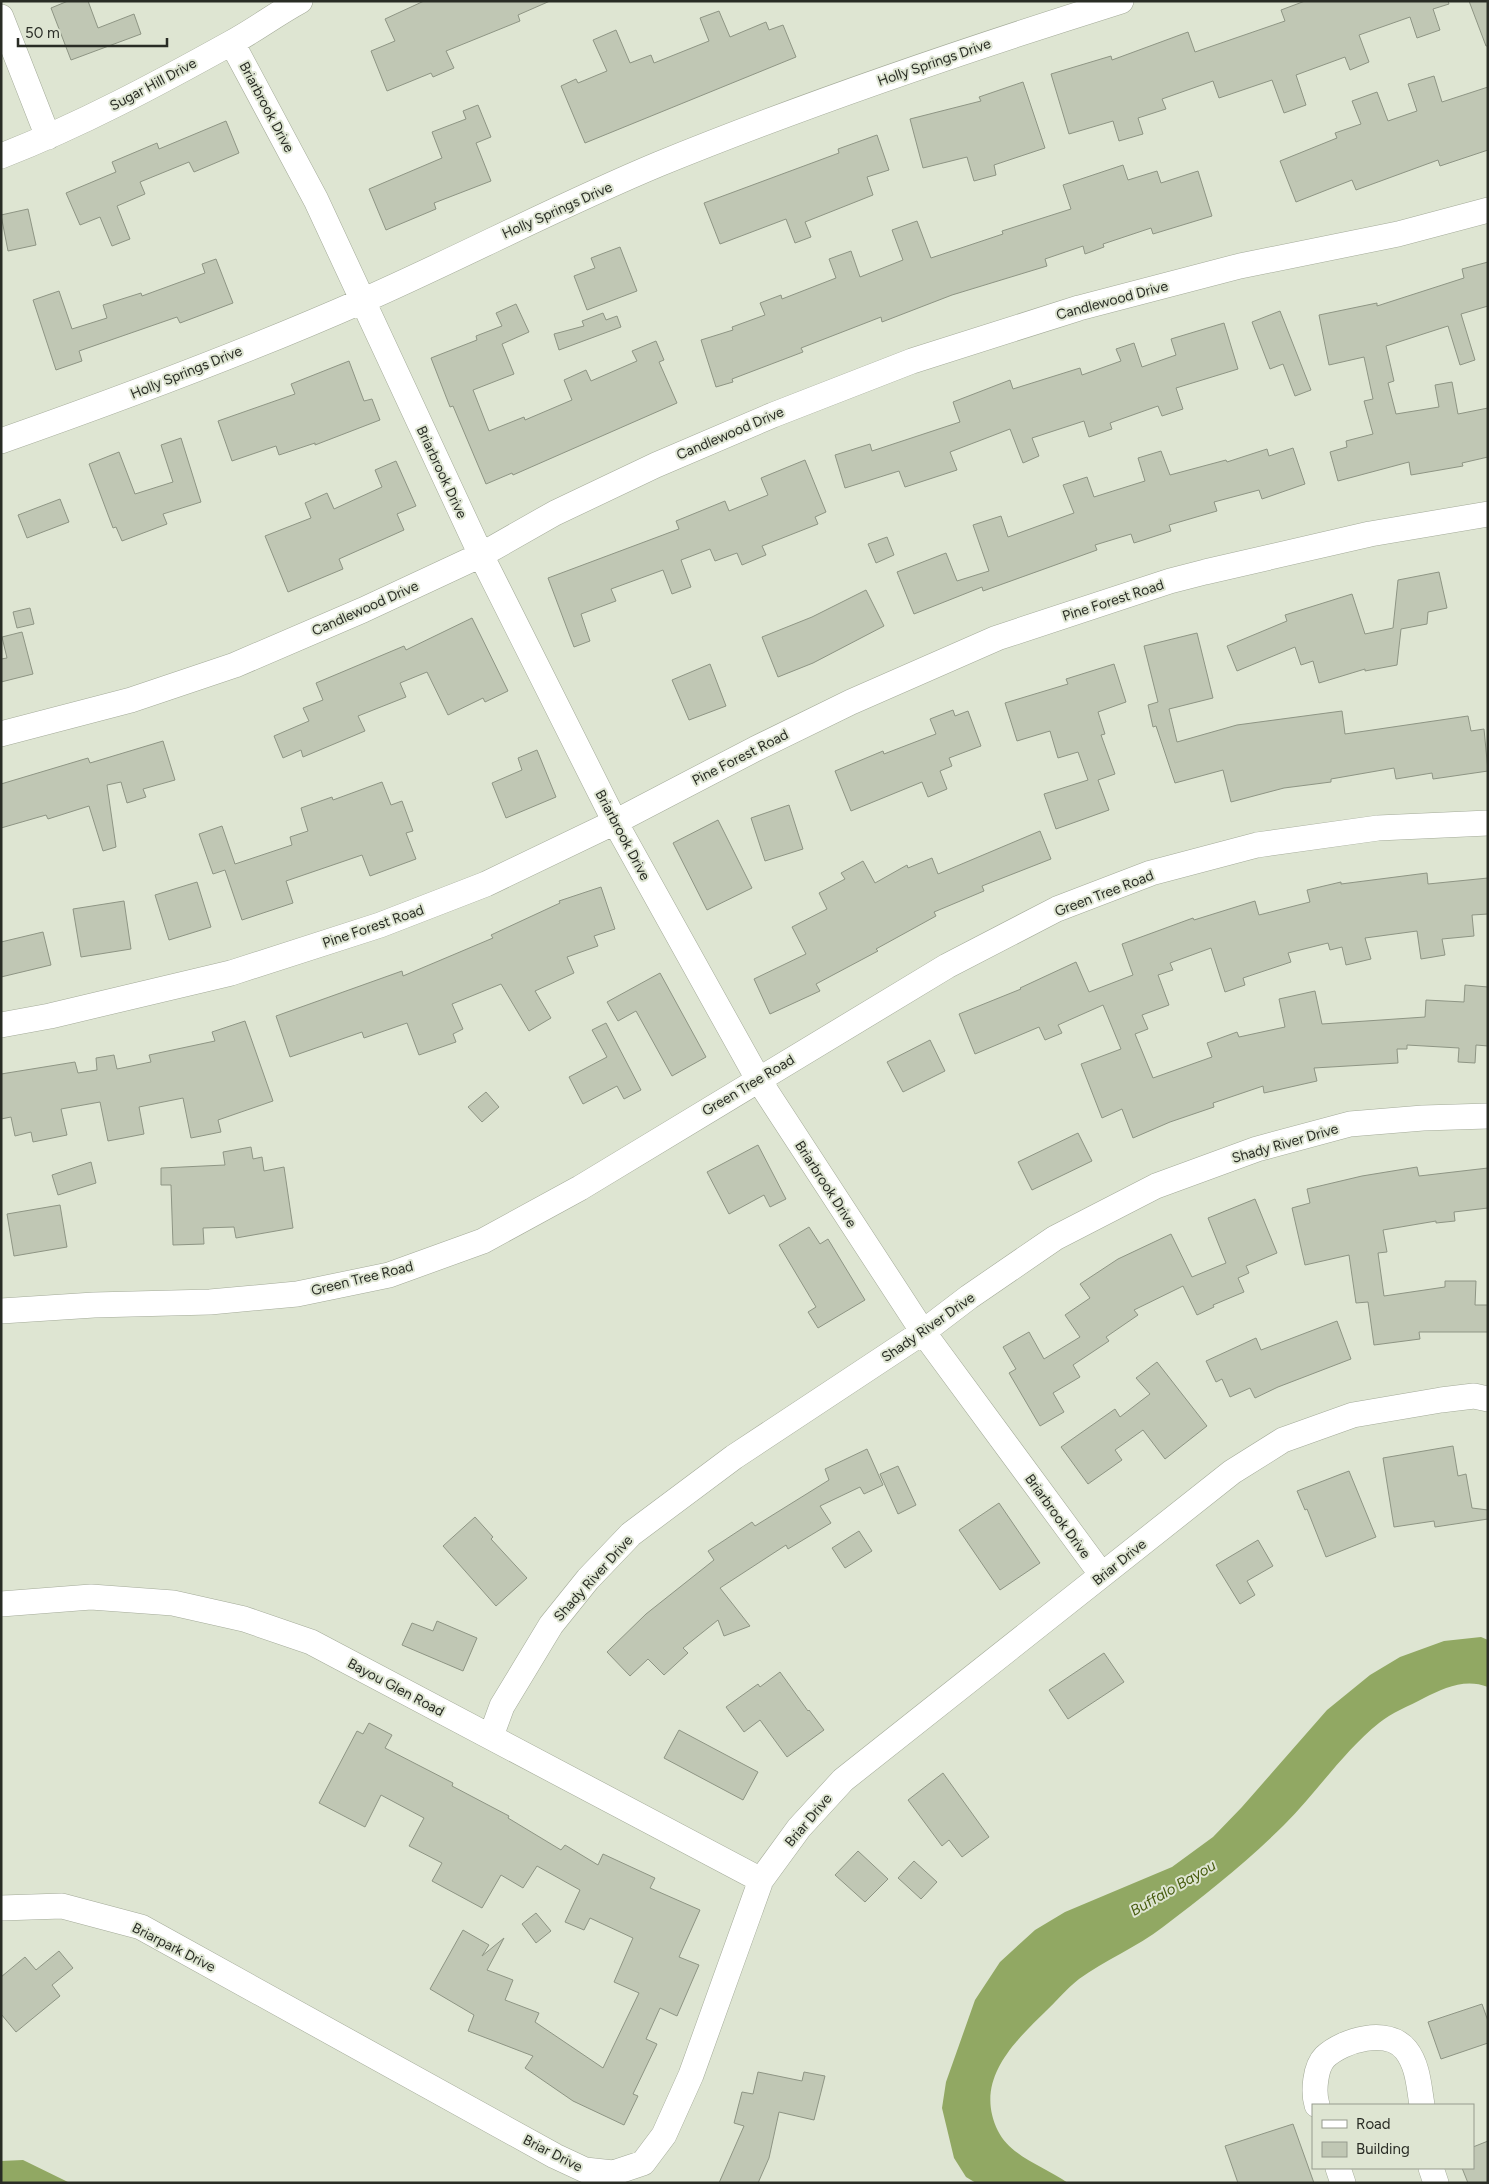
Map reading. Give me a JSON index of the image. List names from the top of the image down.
{
  "streets": {
    "street": [
      "Holly Springs Drive",
      "Sugar Hill Drive",
      "Briarbrook Drive",
      "Candlewood Drive",
      "Pine Forest Road",
      "Green Tree Road",
      "Shady River Drive",
      "Briar Drive",
      "Bayou Glen Road",
      "Briarpark Drive"
    ]
  },
  "crossings": [
    ["Holly Springs Drive", "Briarbrook Drive"],
    ["Sugar Hill Drive", "Briarbrook Drive"],
    ["Briarbrook Drive", "Candlewood Drive"],
    ["Briarbrook Drive", "Pine Forest Road"],
    ["Briarbrook Drive", "Green Tree Road"],
    ["Briarbrook Drive", "Shady River Drive"],
    ["Briarbrook Drive", "Briar Drive"],
    ["Shady River Drive", "Bayou Glen Road"],
    ["Briar Drive", "Bayou Glen Road"],
    ["Briar Drive", "Briarpark Drive"]
  ],
  "water": ["Buffalo Bayou"],
  "legend": ["Road", "Building"],
  "scale_bar": "50 m"
}
